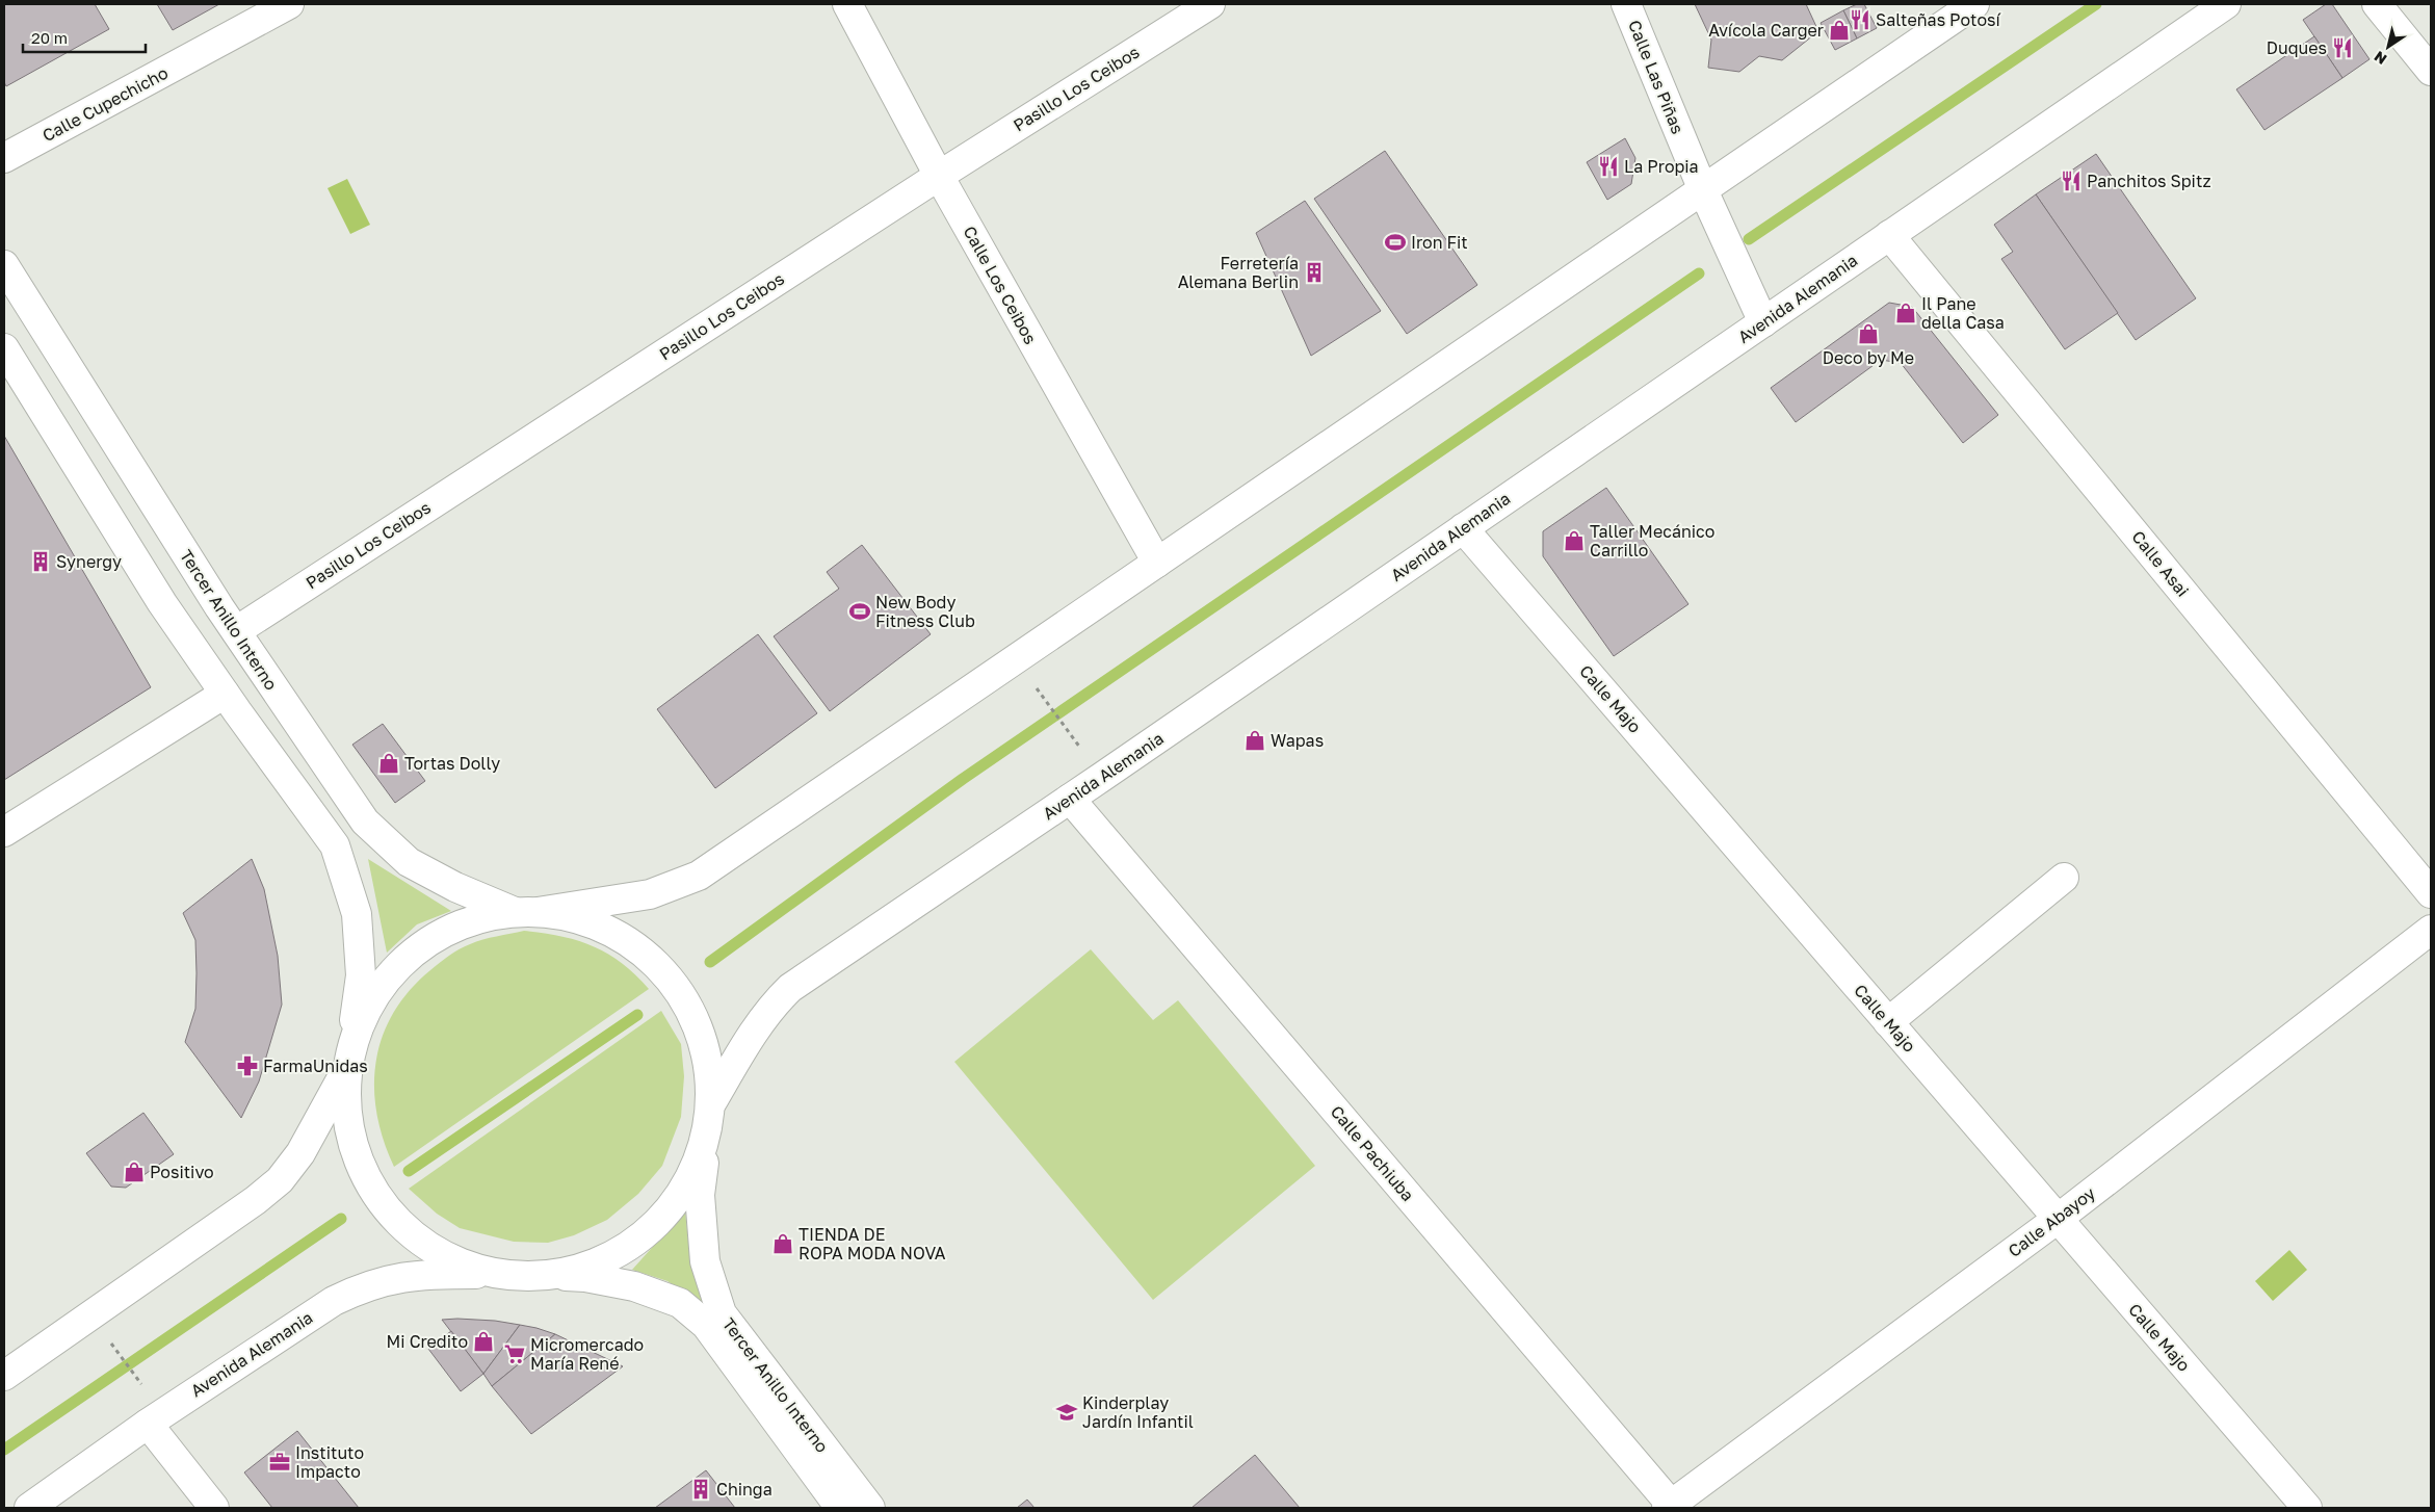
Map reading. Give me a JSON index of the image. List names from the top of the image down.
{
  "streets": {
    "main road": [
      "Calle Las Piñas",
      "Pasillo Los Ceibos",
      "Calle Cupechicho",
      "Calle Los Ceibos",
      "Avenida Alemania",
      "Calle Asai",
      "Tercer Anillo Interno",
      "Calle Majo",
      "Calle Pachiuba",
      "Calle Abayoy"
    ]
  },
  "crossings": [
    ["Calle Las Piñas", "Avenida Alemania"],
    ["Pasillo Los Ceibos", "Calle Los Ceibos"],
    ["Pasillo Los Ceibos", "Tercer Anillo Interno"],
    ["Avenida Alemania", "Calle Asai"],
    ["Avenida Alemania", "Tercer Anillo Interno"],
    ["Avenida Alemania", "Calle Majo"],
    ["Avenida Alemania", "Calle Pachiuba"],
    ["Calle Majo", "Calle Abayoy"],
    ["Calle Pachiuba", "Calle Abayoy"]
  ],
  "places": {
    "restaurant": [
      "Salteñas Potosí",
      "Duques",
      "La Propia",
      "Panchitos Spitz"
    ],
    "shop": [
      "Avícola Carger",
      "Il Pane della Casa",
      "Deco by Me",
      "Taller Mecánico Carrillo",
      "Wapas",
      "Tortas Dolly",
      "Positivo",
      "TIENDA DE ROPA MODA NOVA",
      "Mi Credito"
    ],
    "sports": ["Iron Fit", "New Body Fitness Club"],
    "building": ["Ferretería Alemana Berlin", "Synergy", "Chinga"],
    "pharmacy": ["FarmaUnidas"],
    "supermarket": ["Micromercado María René"],
    "school or university": ["Kinderplay Jardín Infantil"],
    "office": ["Instituto Impacto"]
  },
  "scale_bar": "20 m",
  "north": "bottom left"
}
